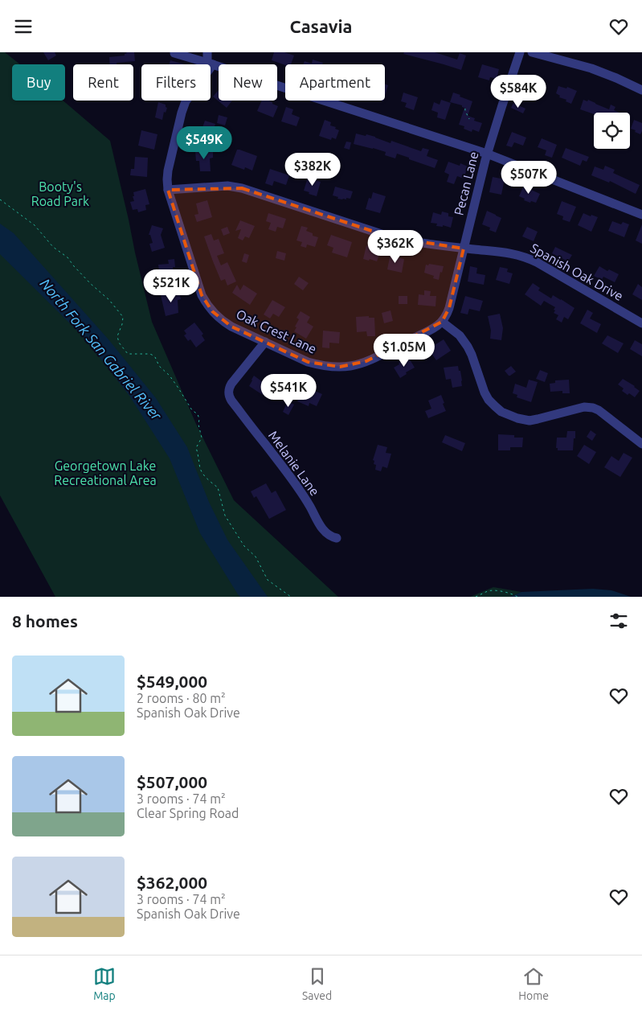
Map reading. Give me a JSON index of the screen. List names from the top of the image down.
{
  "streets": {
    "street": [
      "Pecan Lane",
      "Spanish Oak Drive",
      "Oak Crest Lane",
      "Melanie Lane"
    ]
  },
  "crossings": [
    ["Pecan Lane", "Spanish Oak Drive"],
    ["Pecan Lane", "Oak Crest Lane"],
    ["Spanish Oak Drive", "Oak Crest Lane"],
    ["Oak Crest Lane", "Melanie Lane"]
  ],
  "water": ["North Fork San Gabriel River"],
  "parks": ["Booty's Road Park", "Georgetown Lake Recreational Area"],
  "page": {
    "header": "Casavia",
    "chip": [
      "Buy",
      "Rent",
      "Filters",
      "New",
      "Apartment"
    ],
    "price": [
      "$584K",
      "$549K",
      "$382K",
      "$507K",
      "$362K",
      "$521K",
      "$1.05M",
      "$541K"
    ],
    "heading": "8 homes",
    "list": [
      {
        "name": "$549,000",
        "note": "2 rooms · 80 m² · Spanish Oak Drive"
      },
      {
        "name": "$507,000",
        "note": "3 rooms · 74 m² · Clear Spring Road"
      },
      {
        "name": "$362,000",
        "note": "3 rooms · 74 m² · Spanish Oak Drive"
      }
    ],
    "tabs": ["Map", "Saved", "Home"]
  }
}
